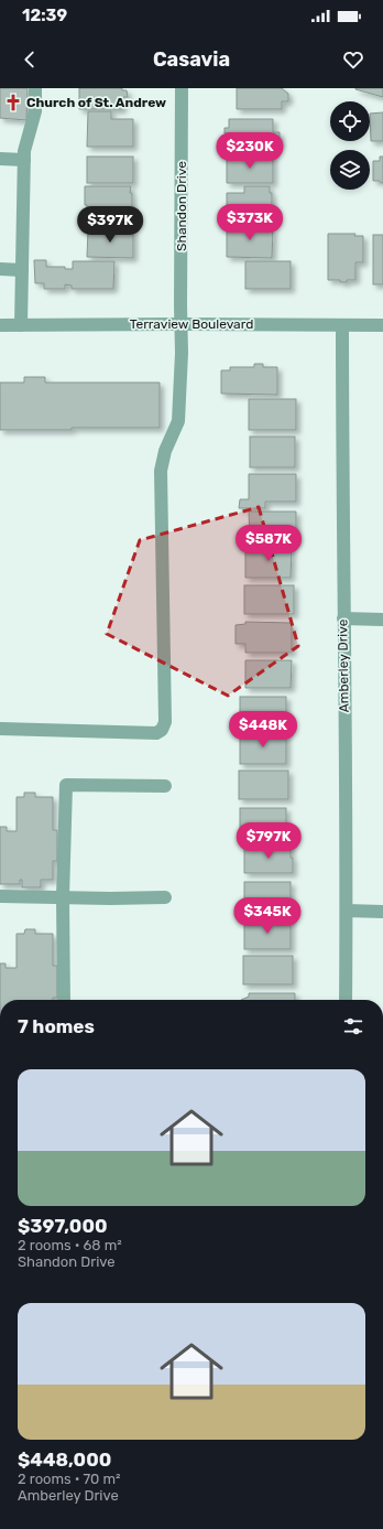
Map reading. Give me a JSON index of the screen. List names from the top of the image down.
{
  "streets": {
    "street": ["Shandon Drive", "Terraview Boulevard", "Amberley Drive"]
  },
  "crossings": [
    ["Shandon Drive", "Terraview Boulevard"],
    ["Terraview Boulevard", "Amberley Drive"]
  ],
  "places": {
    "church": ["Church of St. Andrew"]
  },
  "page": {
    "status": "12:39",
    "header": "Casavia",
    "price": [
      "$230K",
      "$373K",
      "$397K",
      "$587K",
      "$448K",
      "$797K",
      "$345K"
    ],
    "heading": "7 homes",
    "list": [
      {
        "name": "$397,000",
        "note": "2 rooms · 68 m² · Shandon Drive"
      },
      {
        "name": "$448,000",
        "note": "2 rooms · 70 m² · Amberley Drive"
      }
    ]
  }
}
